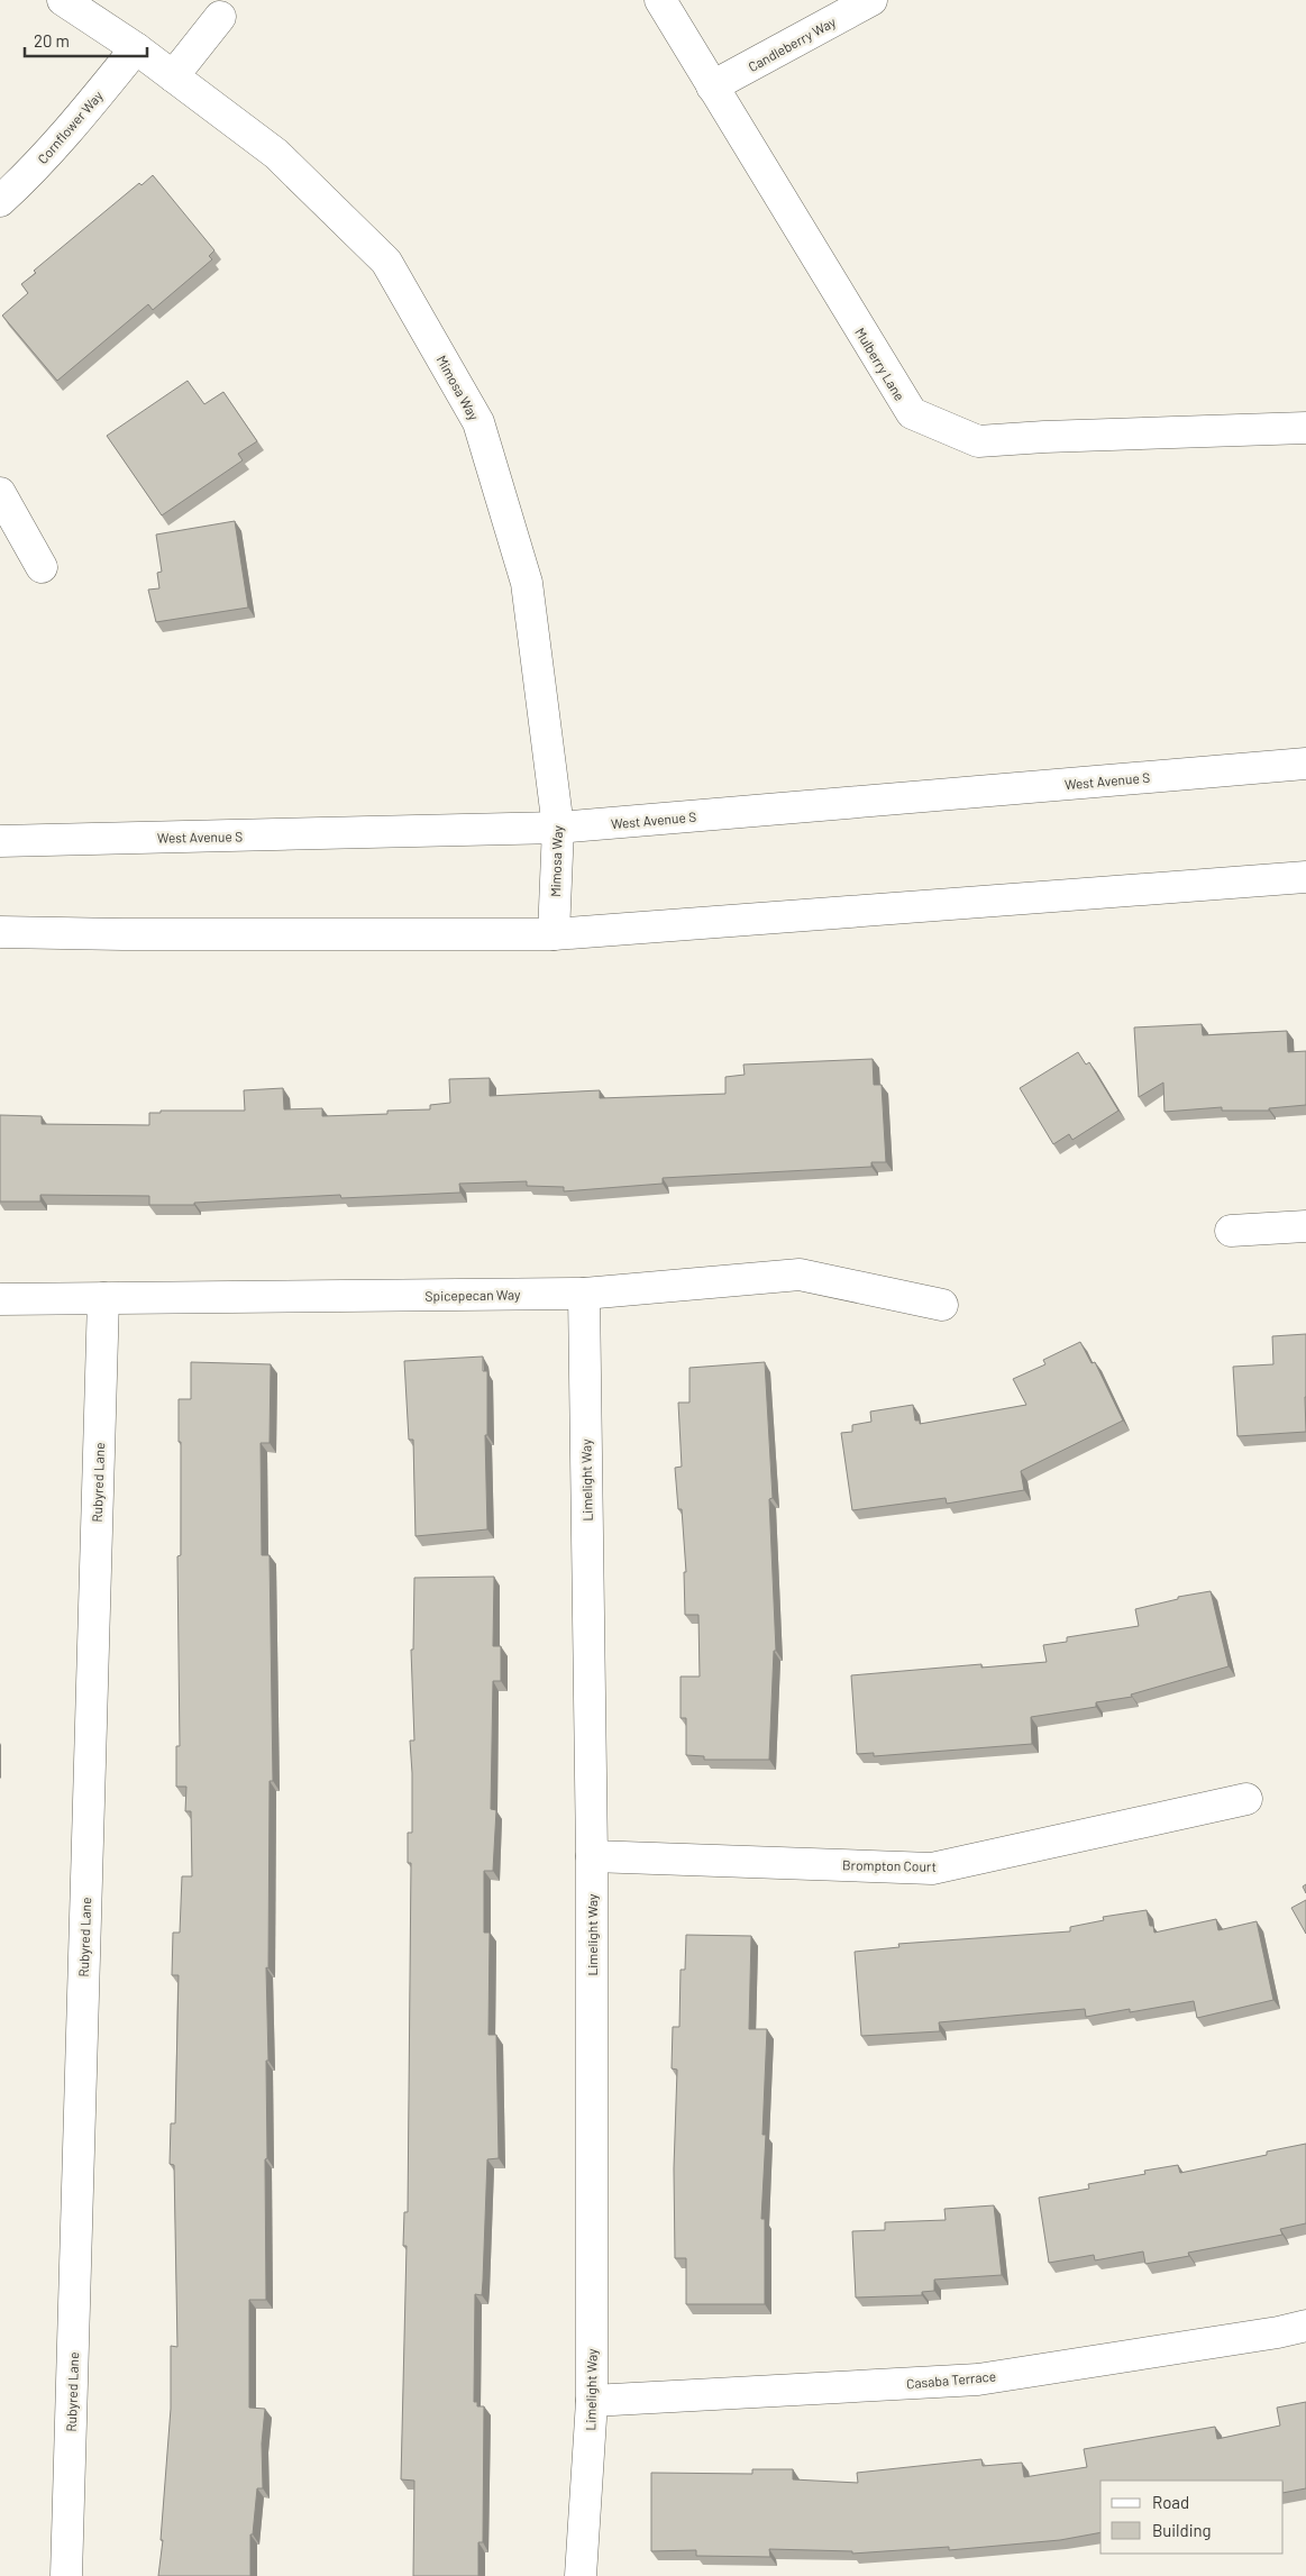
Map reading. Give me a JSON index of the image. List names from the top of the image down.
{
  "streets": {
    "street": [
      "Candleberry Way",
      "Cornflower Way",
      "Mulberry Lane",
      "Mimosa Way",
      "West Avenue S",
      "Spicepecan Way",
      "Limelight Way",
      "Rubyred Lane",
      "Brompton Court",
      "Casaba Terrace"
    ]
  },
  "crossings": [
    ["Candleberry Way", "Mulberry Lane"],
    ["Cornflower Way", "Mimosa Way"],
    ["Mimosa Way", "West Avenue S"],
    ["Spicepecan Way", "Limelight Way"],
    ["Spicepecan Way", "Rubyred Lane"],
    ["Limelight Way", "Brompton Court"],
    ["Limelight Way", "Casaba Terrace"]
  ],
  "legend": ["Road", "Building"],
  "scale_bar": "20 m"
}
